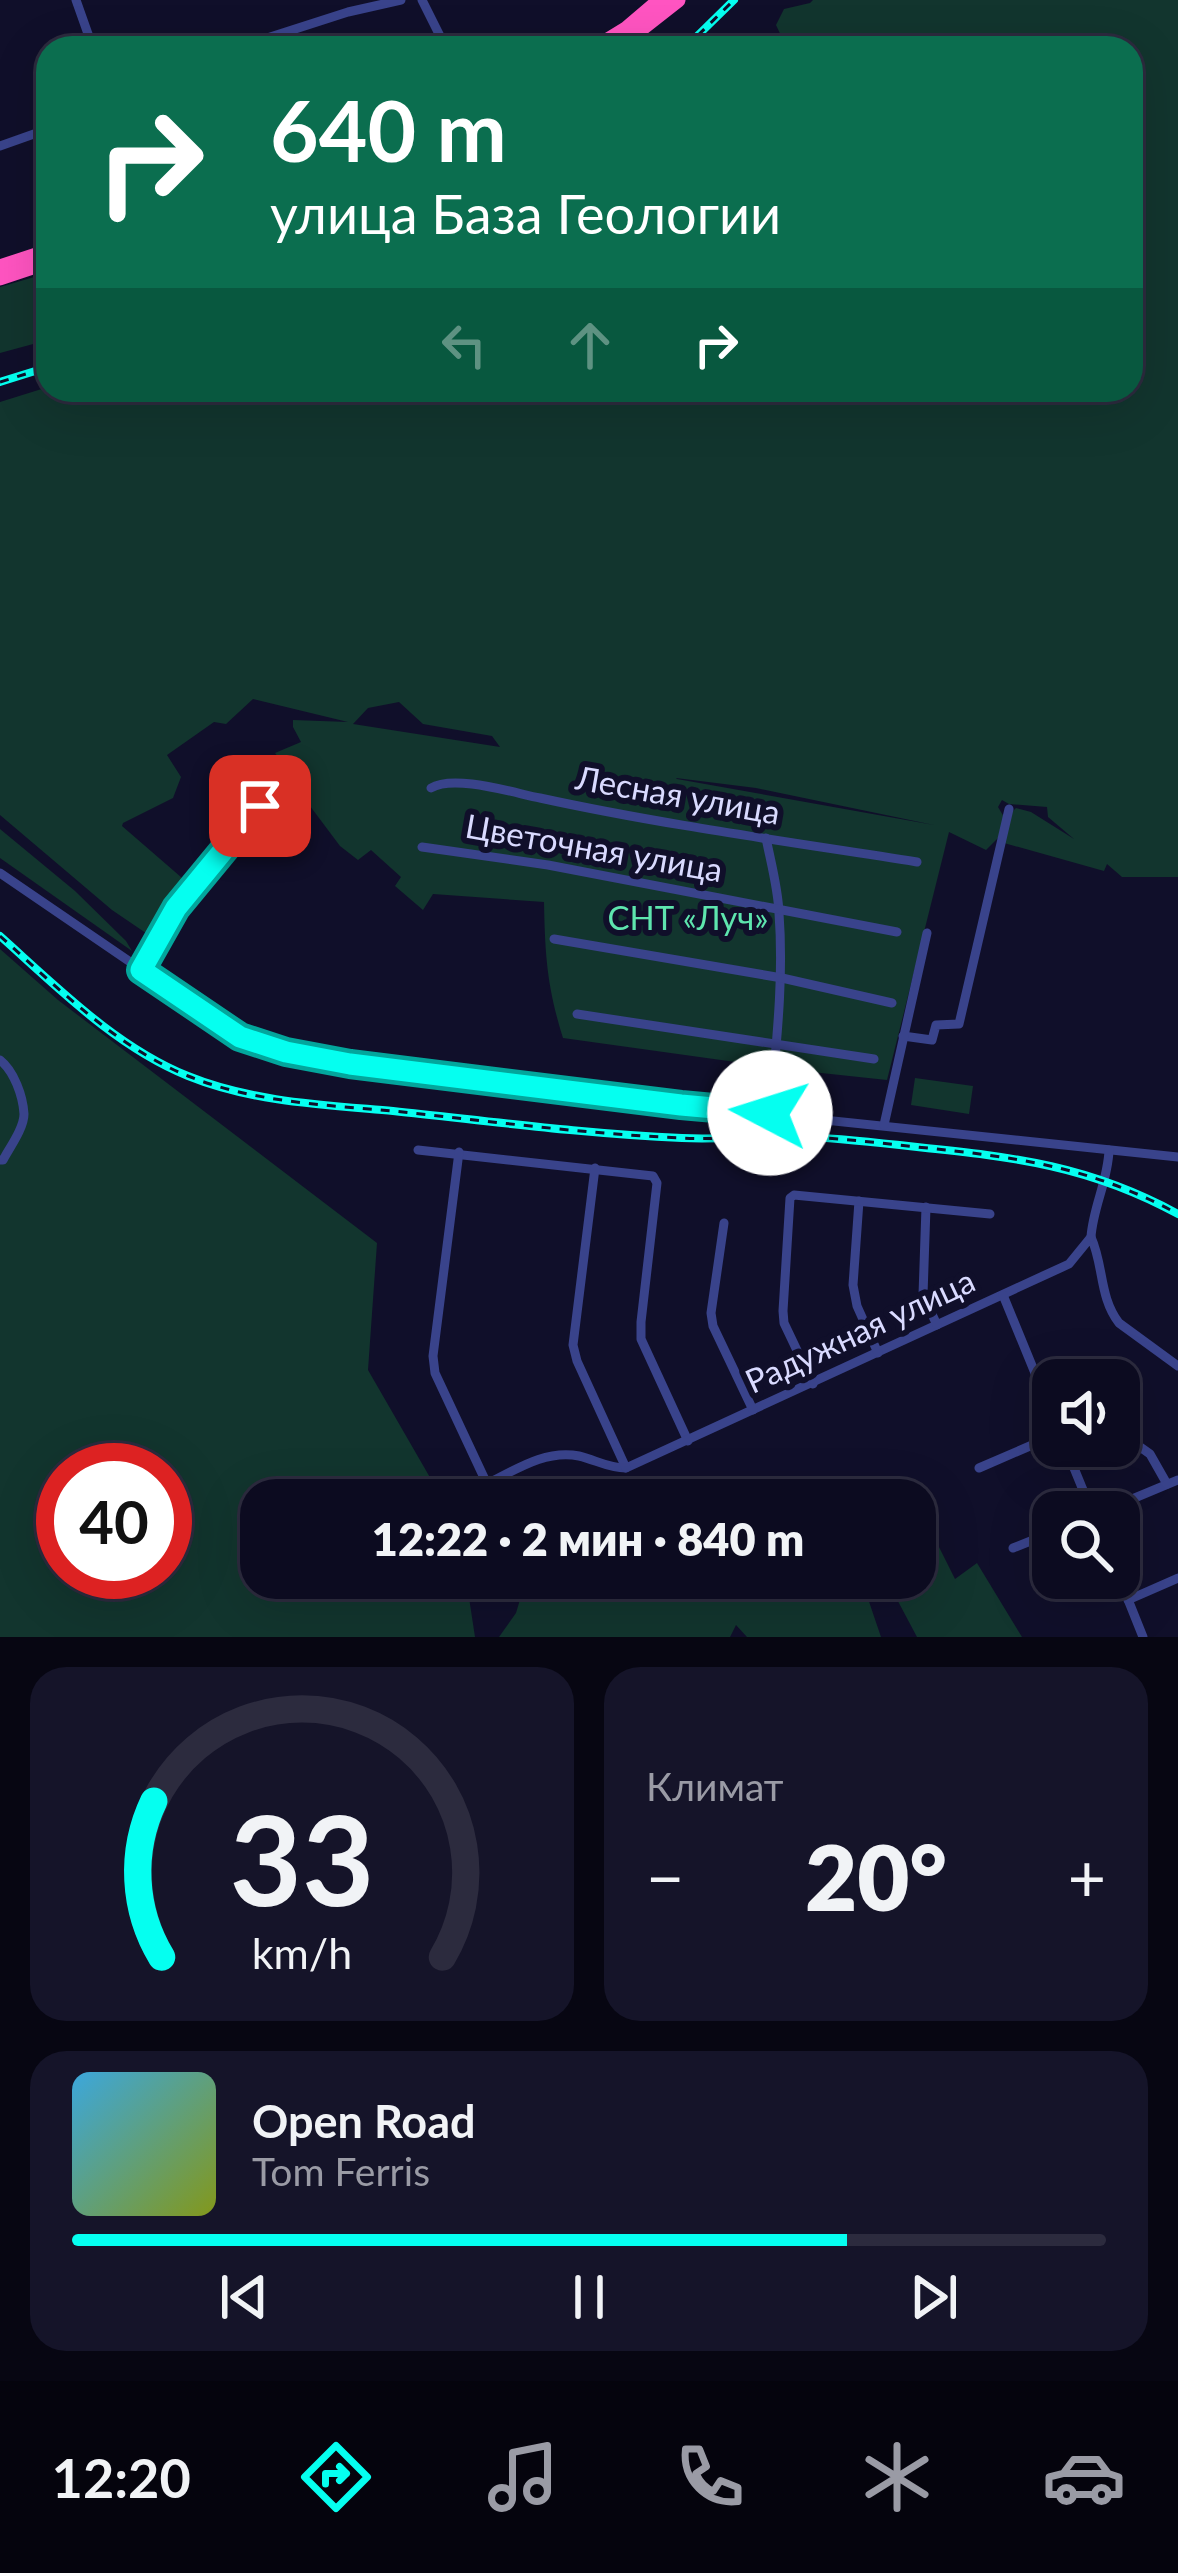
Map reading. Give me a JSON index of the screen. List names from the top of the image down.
{
  "streets": {
    "street": ["Лесная улица", "Цветочная улица", "Радужная улица"]
  },
  "parks": ["СНТ «Луч»"],
  "page": {
    "turn": ["640 m", "улица База Геологии"],
    "limit": "40",
    "trip": "12:22 · 2 мин · 840 m",
    "tile": "Климат",
    "heat": ["−", "20°", "+"],
    "song": ["Open Road", "Tom Ferris"],
    "tabs": "12:20",
    "gauge": ["33", "km/h"]
  }
}
